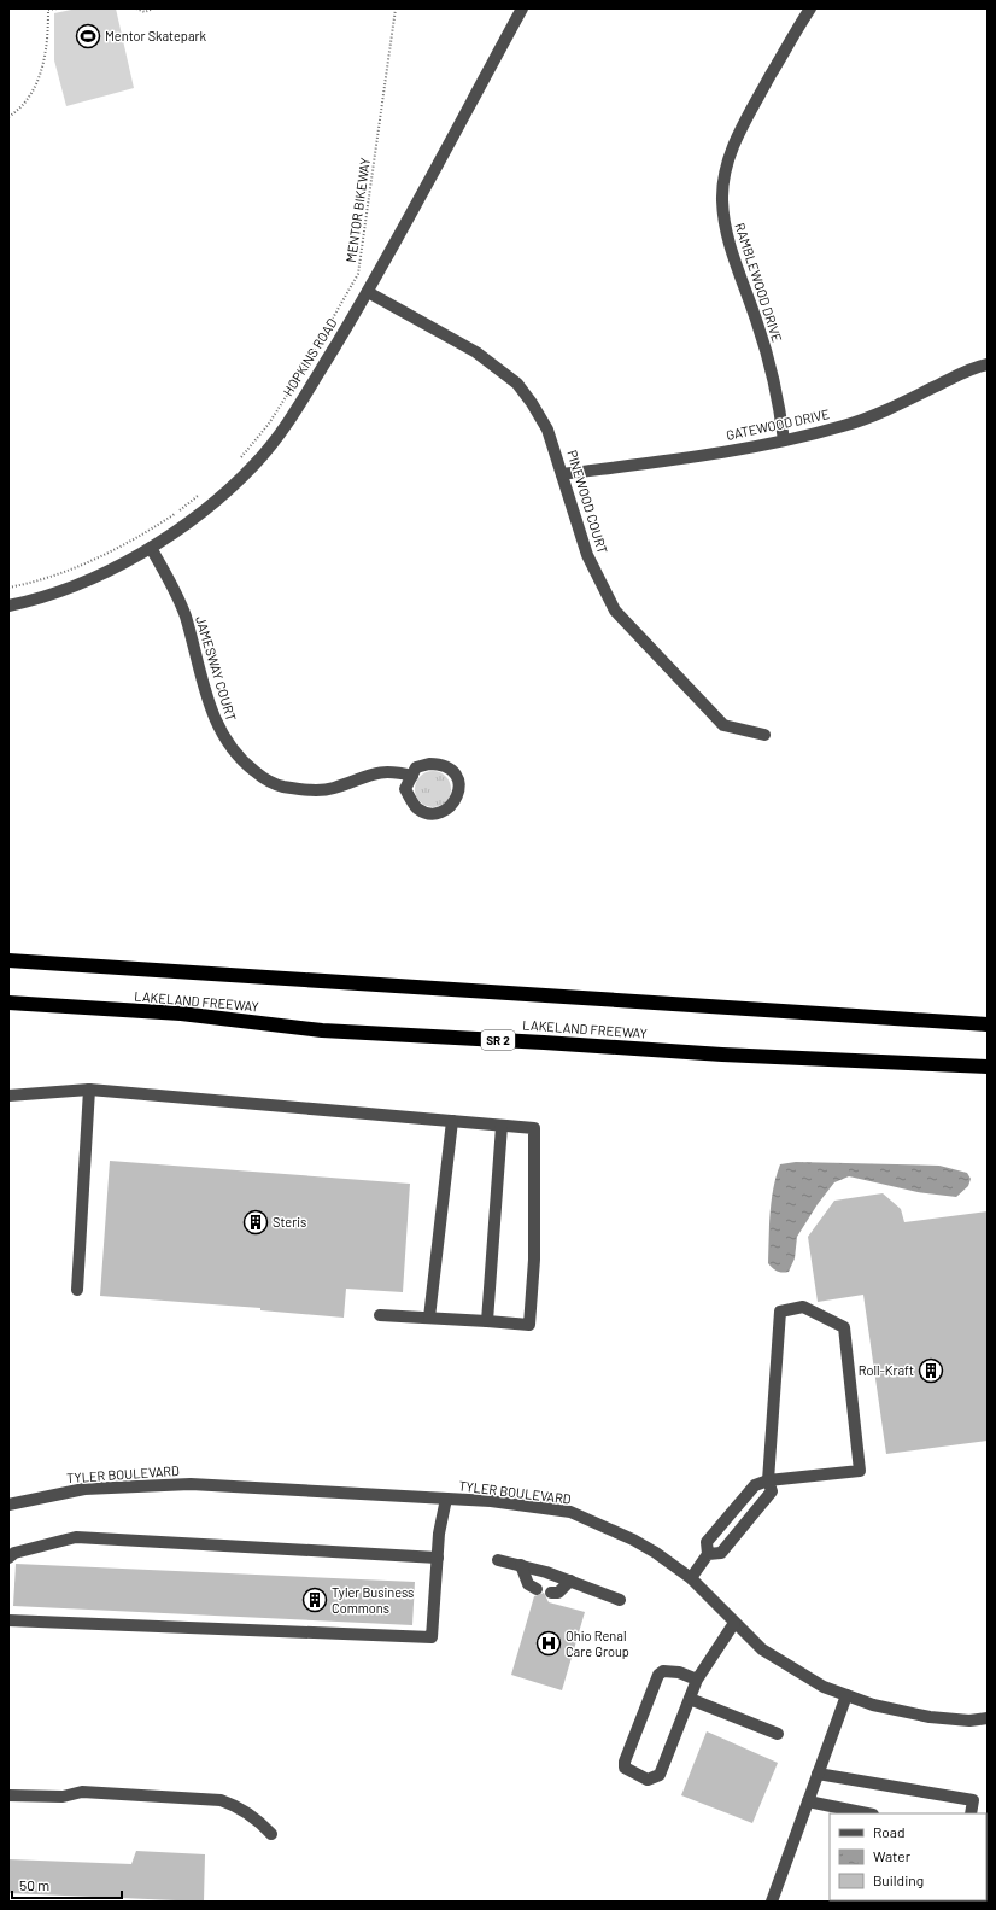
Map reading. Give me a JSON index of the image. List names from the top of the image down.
{
  "streets": {
    "highway": ["LAKELAND FREEWAY", "SR 2"],
    "street": [
      "RAMBLEWOOD DRIVE",
      "HOPKINS ROAD",
      "GATEWOOD DRIVE",
      "PINEWOOD COURT",
      "JAMESWAY COURT",
      "TYLER BOULEVARD"
    ],
    "path": ["MENTOR BIKEWAY"]
  },
  "crossings": [
    ["RAMBLEWOOD DRIVE", "GATEWOOD DRIVE"],
    ["HOPKINS ROAD", "PINEWOOD COURT"],
    ["HOPKINS ROAD", "JAMESWAY COURT"],
    ["GATEWOOD DRIVE", "PINEWOOD COURT"]
  ],
  "places": {
    "sports": ["Mentor Skatepark"],
    "building": ["Steris", "Roll-Kraft", "Tyler Business Commons"],
    "hospital": ["Ohio Renal Care Group"]
  },
  "legend": ["Road", "Water", "Building"],
  "scale_bar": "50 m"
}
